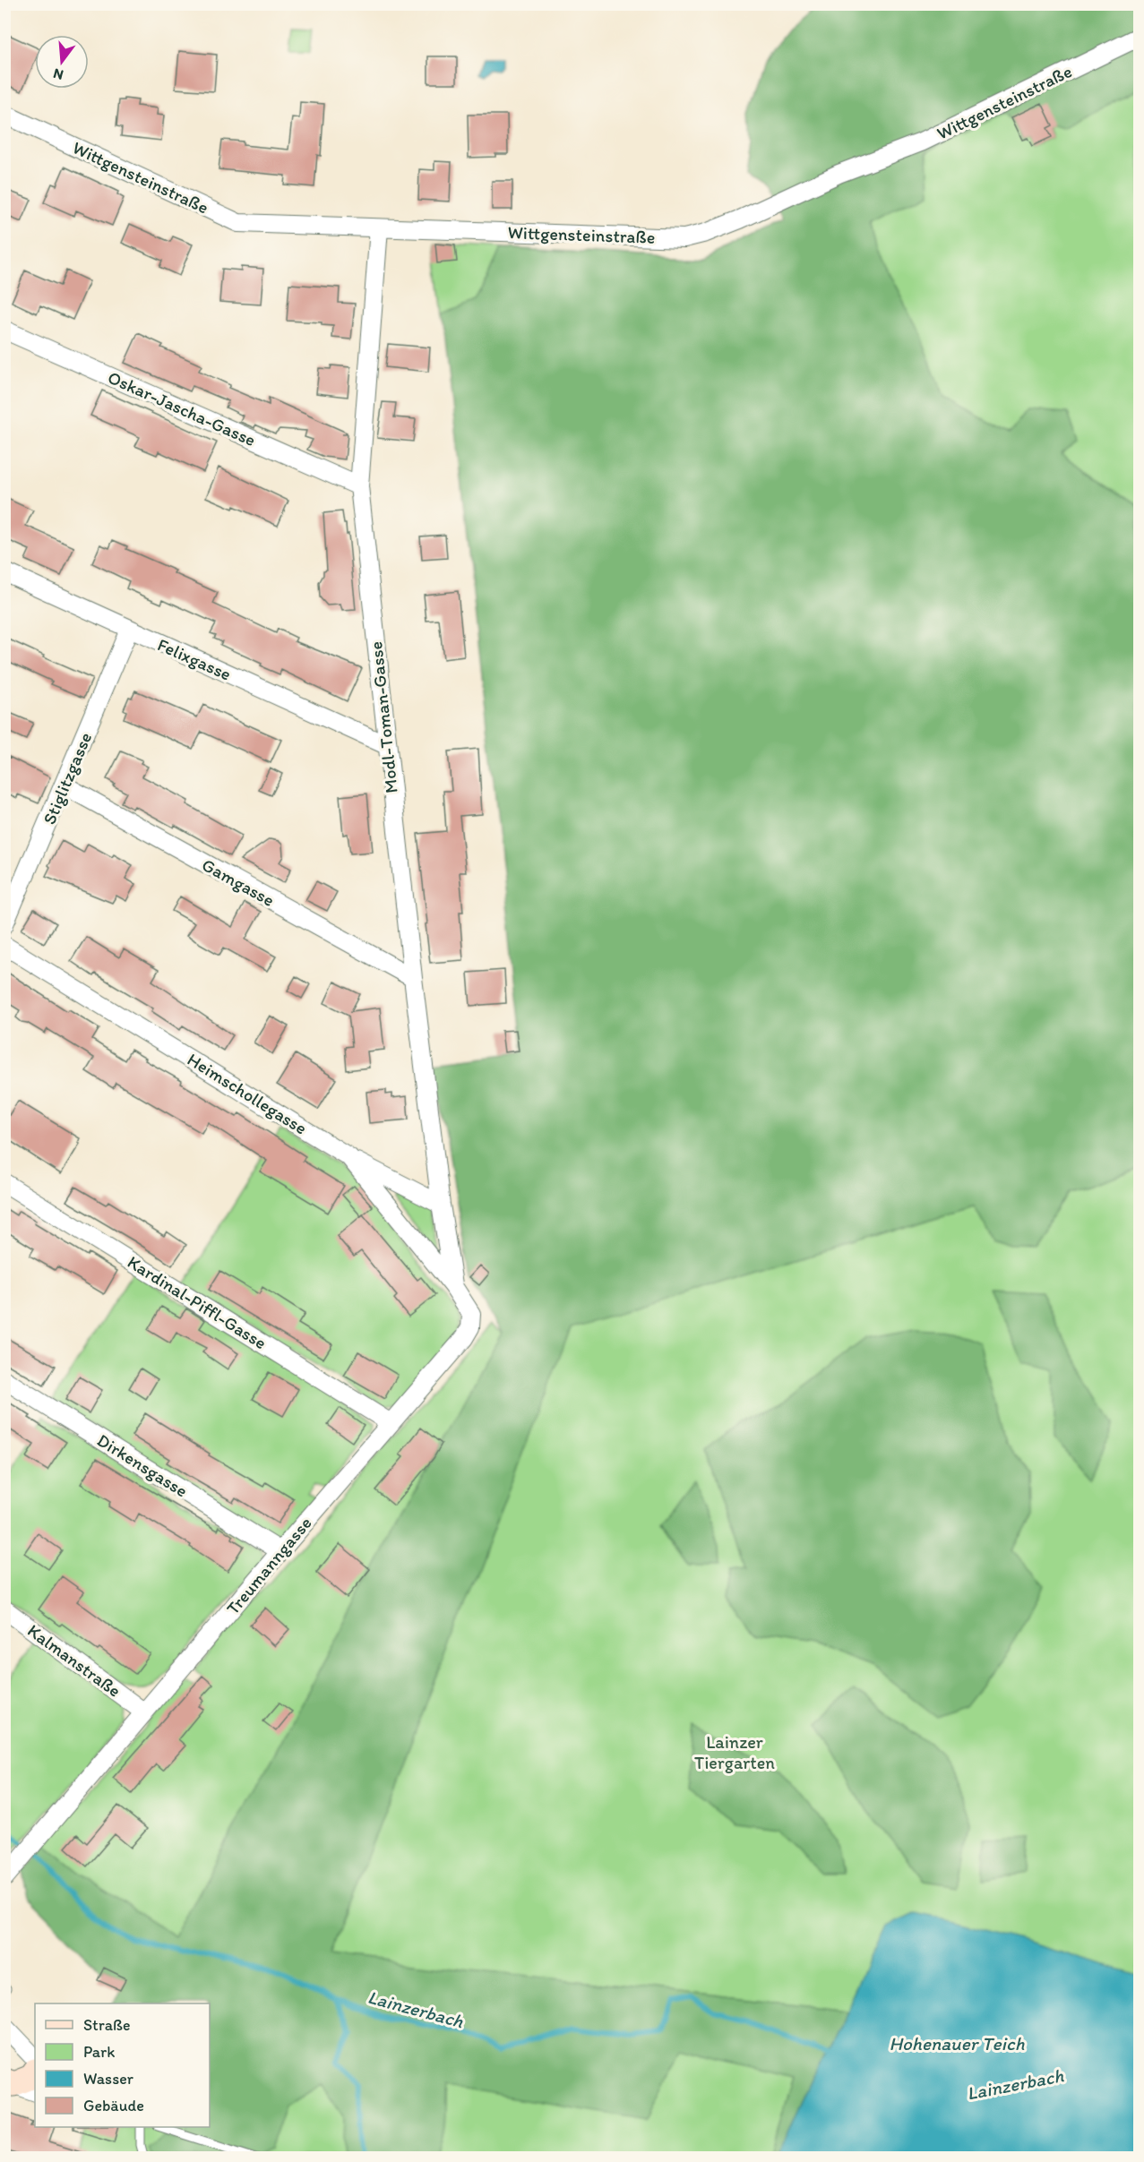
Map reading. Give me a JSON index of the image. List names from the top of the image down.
{
  "streets": {
    "street": [
      "Wittgensteinstraße",
      "Oskar-Jascha-Gasse",
      "Felixgasse",
      "Modl-Toman-Gasse",
      "Stiglitzgasse",
      "Gamgasse",
      "Heimschollegasse",
      "Kardinal-Piffl-Gasse",
      "Dirkensgasse",
      "Treumanngasse",
      "Kalmanstraße"
    ]
  },
  "crossings": [
    ["Wittgensteinstraße", "Modl-Toman-Gasse"],
    ["Oskar-Jascha-Gasse", "Modl-Toman-Gasse"],
    ["Felixgasse", "Modl-Toman-Gasse"],
    ["Felixgasse", "Stiglitzgasse"],
    ["Modl-Toman-Gasse", "Gamgasse"],
    ["Modl-Toman-Gasse", "Heimschollegasse"],
    ["Modl-Toman-Gasse", "Treumanngasse"],
    ["Stiglitzgasse", "Gamgasse"],
    ["Heimschollegasse", "Treumanngasse"],
    ["Kardinal-Piffl-Gasse", "Treumanngasse"],
    ["Dirkensgasse", "Treumanngasse"],
    ["Treumanngasse", "Kalmanstraße"]
  ],
  "water": ["Lainzerbach", "Hohenauer Teich"],
  "parks": ["Lainzer Tiergarten"],
  "legend": [
    "Straße",
    "Park",
    "Wasser",
    "Gebäude"
  ],
  "north": "bottom"
}
